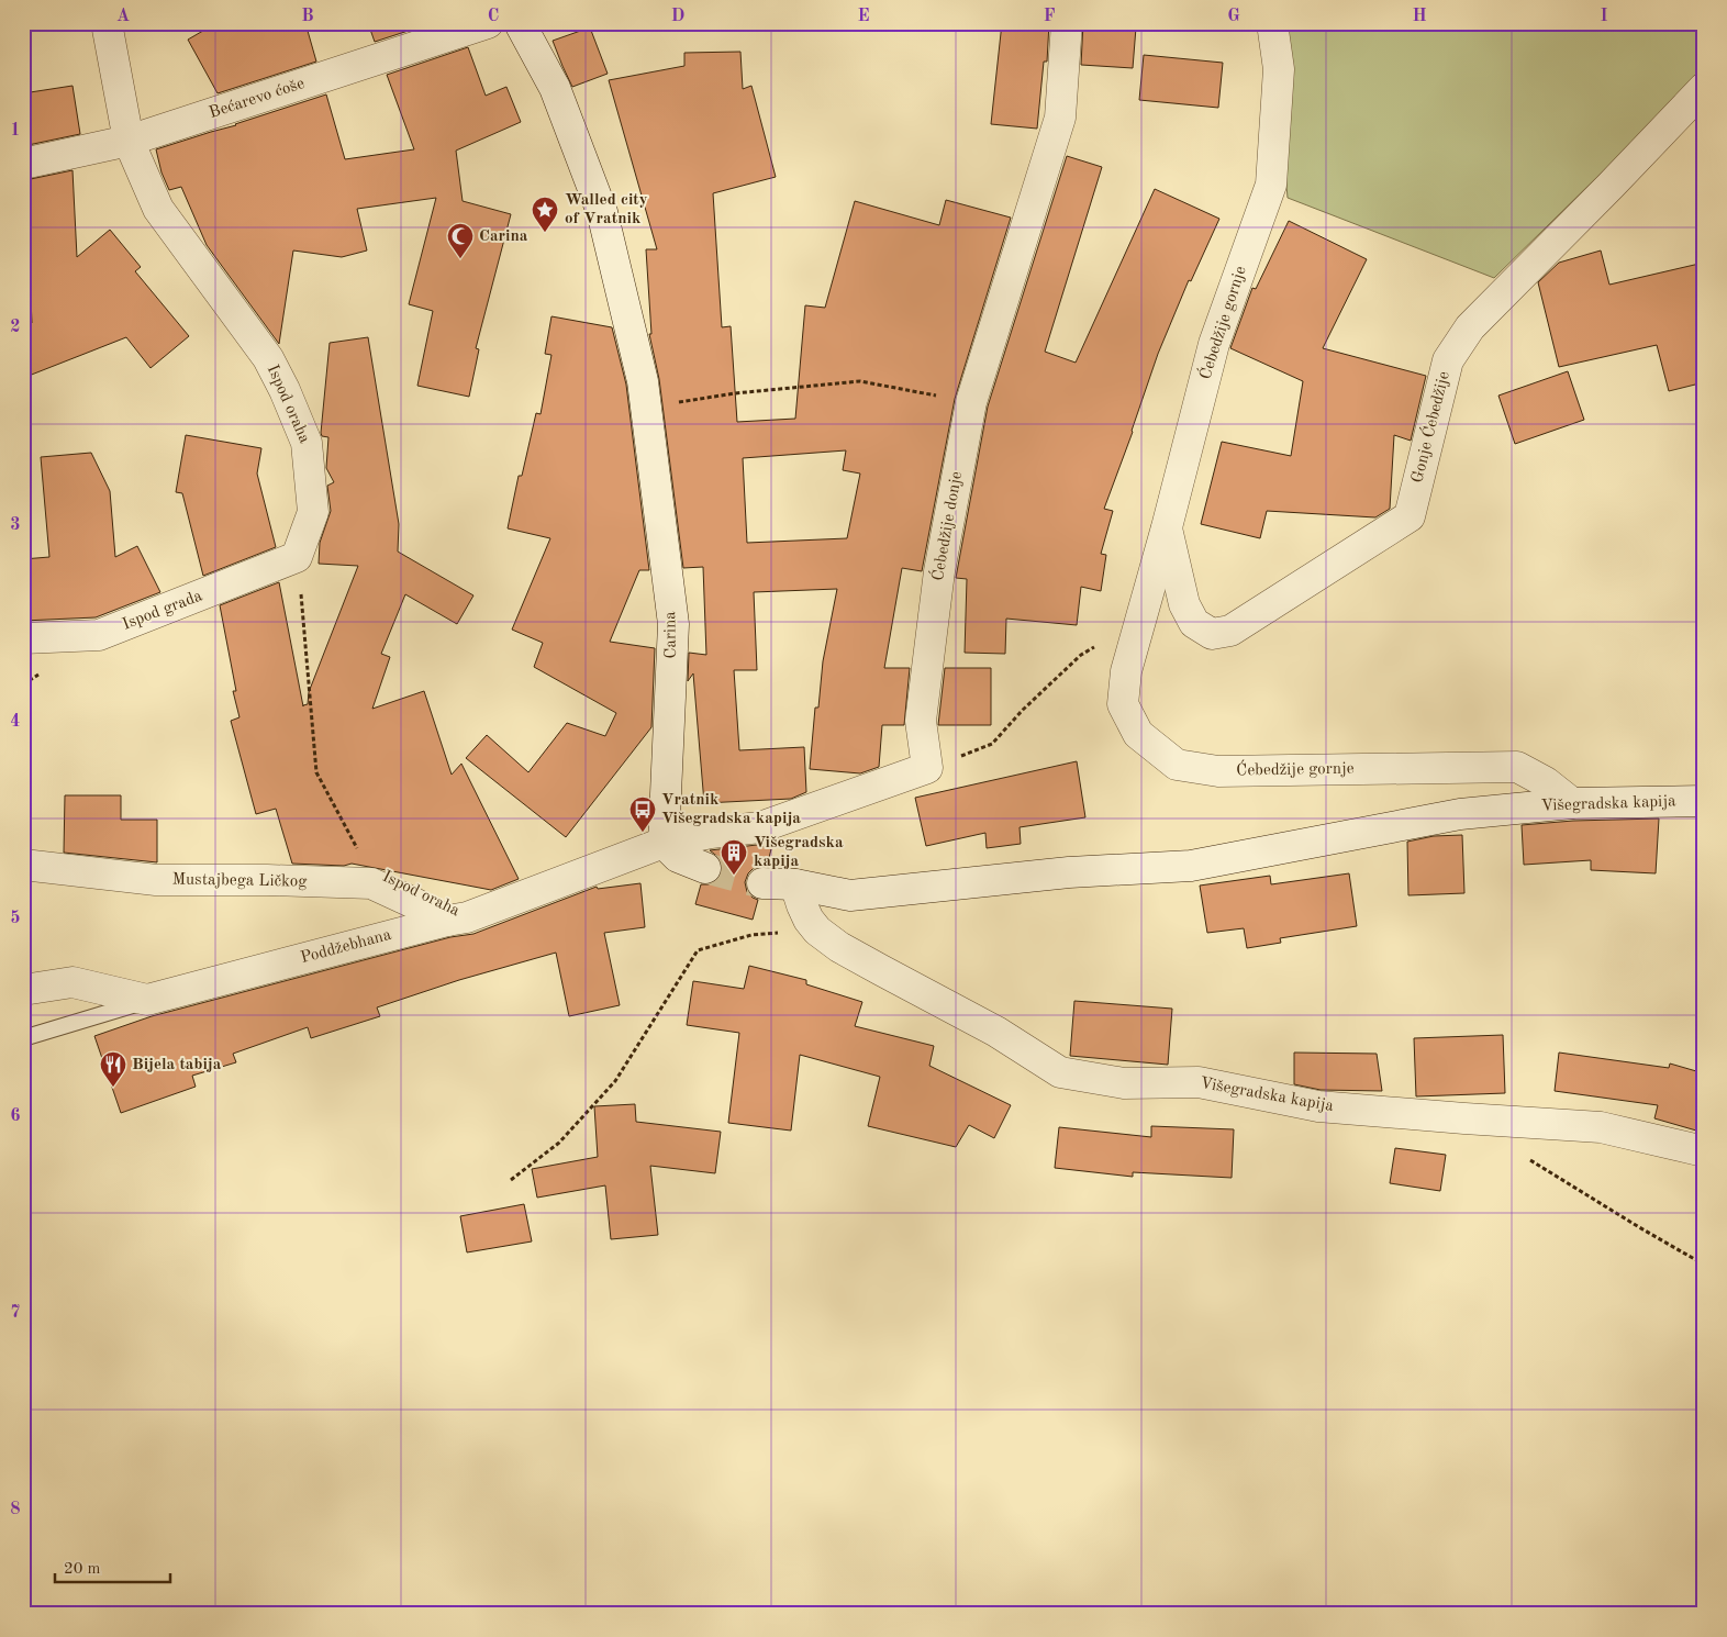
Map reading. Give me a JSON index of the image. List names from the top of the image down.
{
  "streets": {
    "street": [
      "Bećarevo ćoše",
      "Ćebedžije gornje",
      "Ispod oraha",
      "Gonje Ćebedžije",
      "Ćebedžije donje",
      "Ispod grada",
      "Carina",
      "Višegradska kapija",
      "Mustajbega Ličkog",
      "Poddžebhana"
    ]
  },
  "crossings": [
    ["Bećarevo ćoše", "Ispod oraha"],
    ["Ćebedžije gornje", "Gonje Ćebedžije"],
    ["Ćebedžije gornje", "Višegradska kapija"],
    ["Ispod oraha", "Ispod grada"],
    ["Carina", "Poddžebhana"],
    ["Mustajbega Ličkog", "Poddžebhana"]
  ],
  "places": {
    "place": ["Walled city of Vratnik"],
    "mosque": ["Carina"],
    "bus stop": ["Vratnik Višegradska kapija"],
    "building": ["Višegradska kapija"],
    "restaurant": ["Bijela tabija"]
  },
  "scale_bar": "20 m",
  "grid": {
    "columns": [
      "A",
      "B",
      "C",
      "D",
      "E",
      "F",
      "G",
      "H",
      "I"
    ],
    "rows": [
      "1",
      "2",
      "3",
      "4",
      "5",
      "6",
      "7",
      "8"
    ]
  }
}
